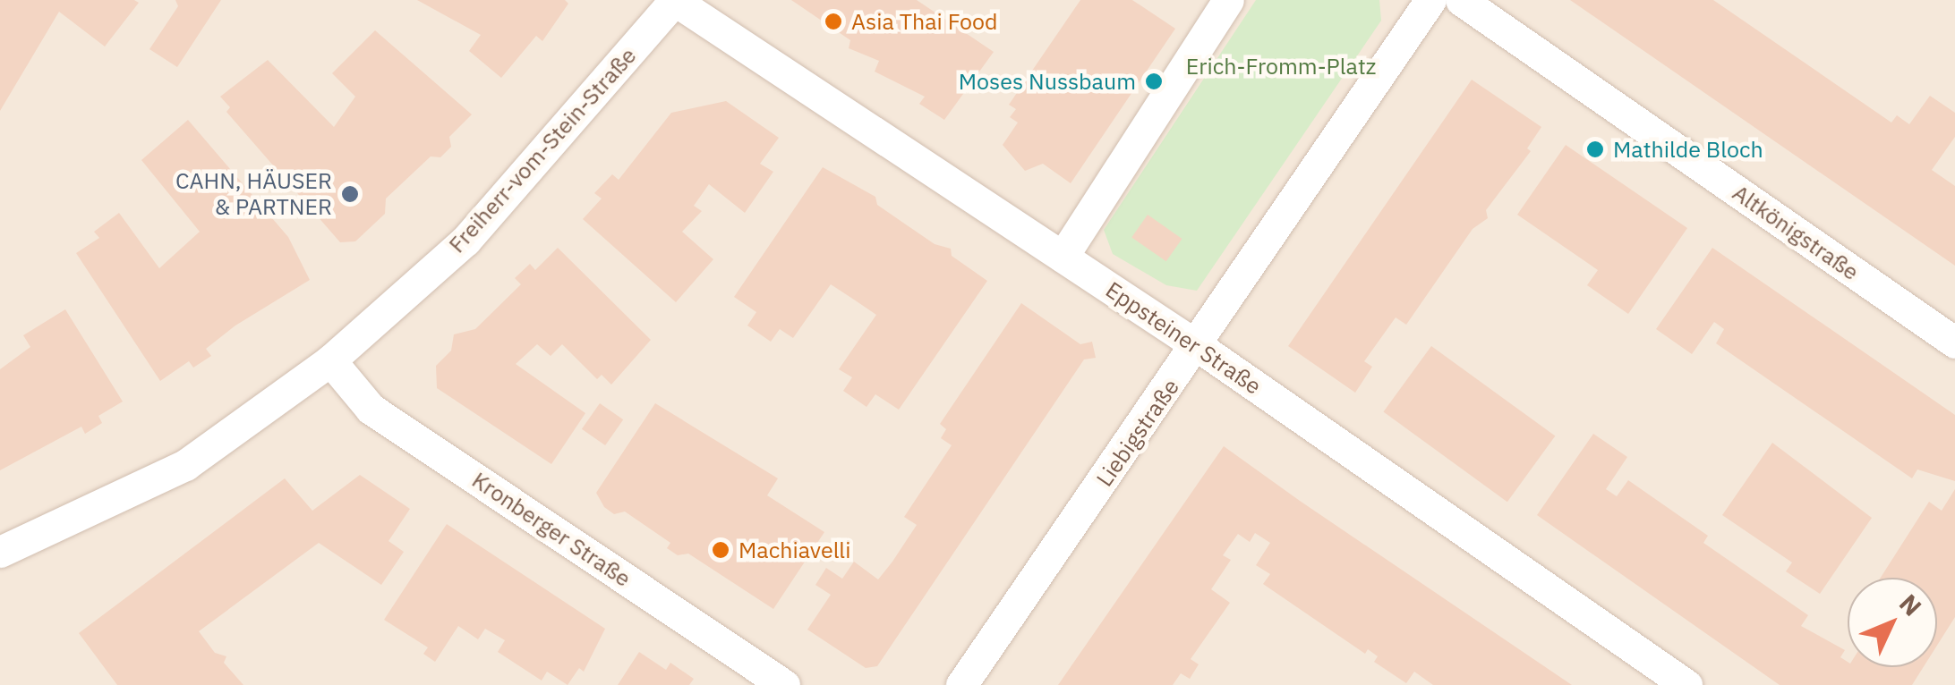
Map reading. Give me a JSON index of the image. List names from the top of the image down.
{
  "streets": {
    "street": [
      "Freiherr-vom-Stein-Straße",
      "Altkönigstraße",
      "Eppsteiner Straße",
      "Liebigstraße",
      "Kronberger Straße"
    ]
  },
  "crossings": [
    ["Freiherr-vom-Stein-Straße", "Eppsteiner Straße"],
    ["Freiherr-vom-Stein-Straße", "Kronberger Straße"],
    ["Eppsteiner Straße", "Liebigstraße"]
  ],
  "parks": ["Erich-Fromm-Platz"],
  "places": [
    "Asia Thai Food",
    "Moses Nussbaum",
    "Mathilde Bloch",
    "CAHN, HÄUSER & PARTNER",
    "Machiavelli"
  ],
  "north": "top right"
}
